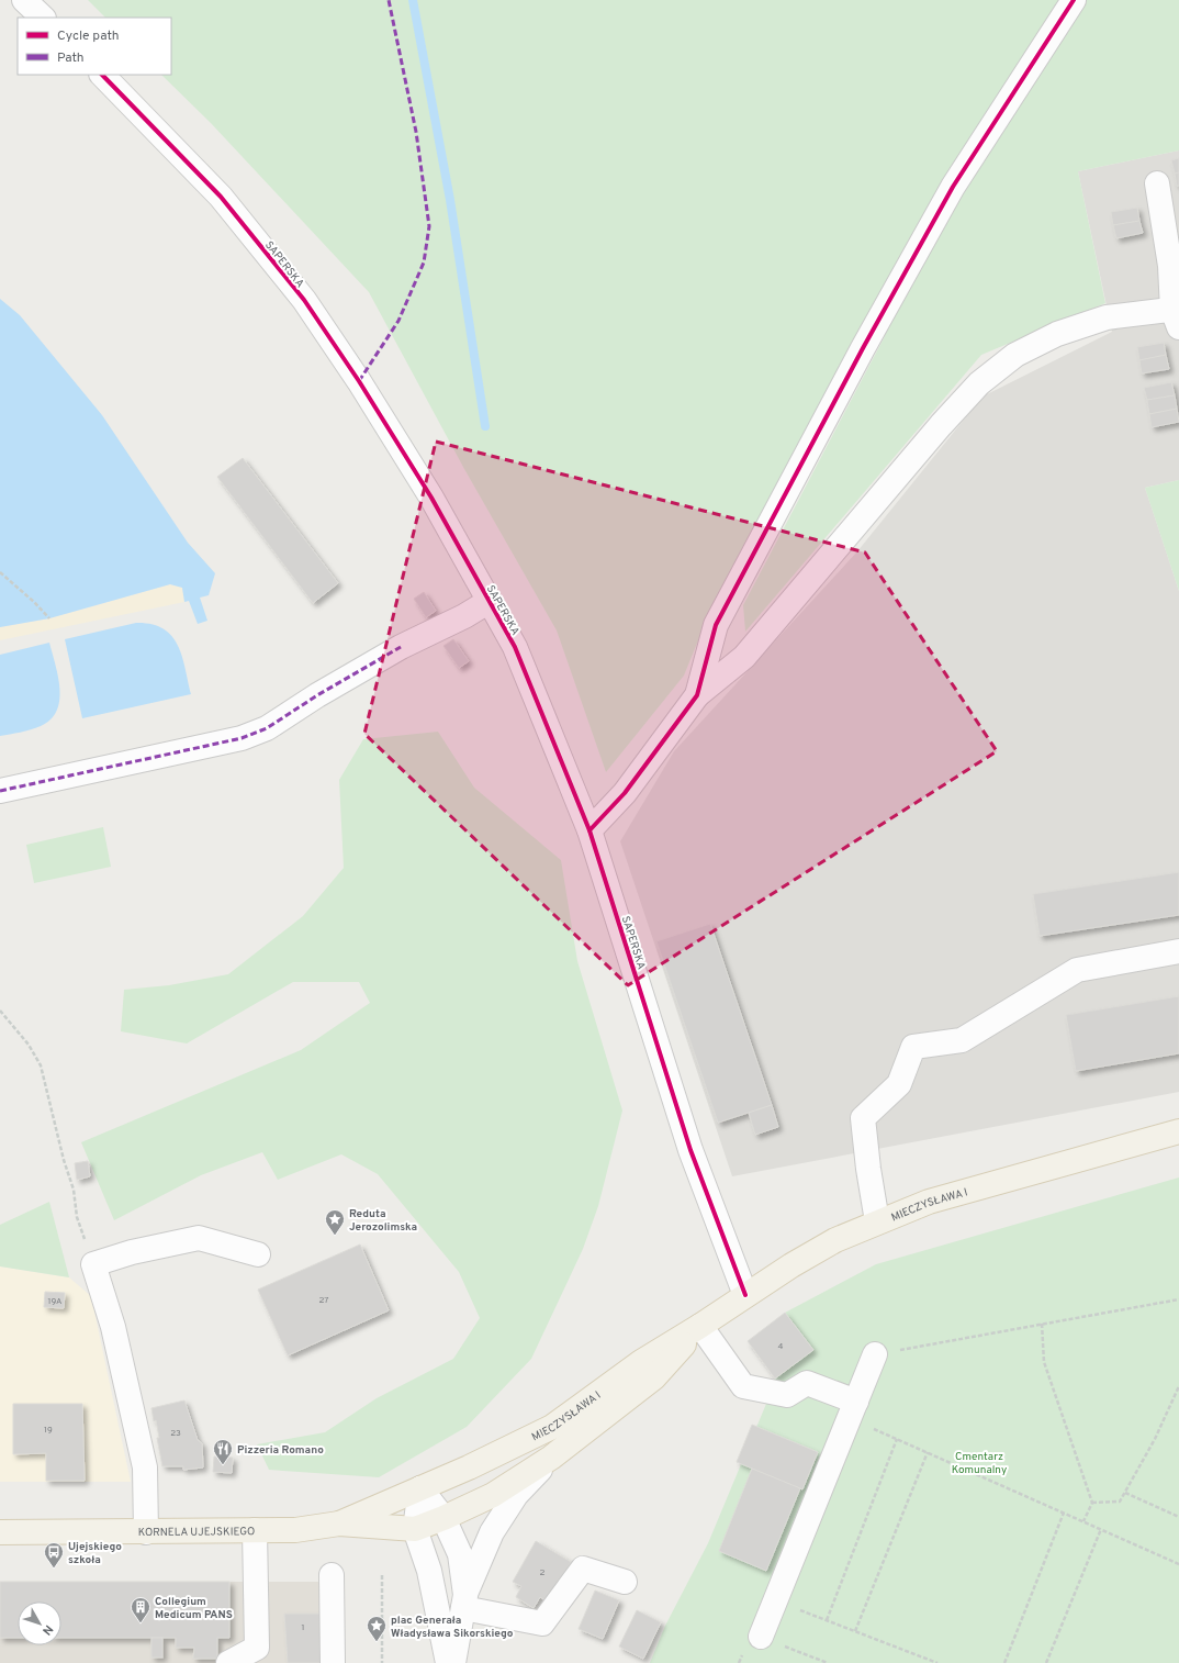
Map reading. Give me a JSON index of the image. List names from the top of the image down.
{
  "streets": {
    "main road": ["MIECZYSŁAWA I", "KORNELA UJEJSKIEGO"],
    "street": ["SAPERSKA"]
  },
  "crossings": [
    ["SAPERSKA", "MIECZYSŁAWA I"],
    ["MIECZYSŁAWA I", "KORNELA UJEJSKIEGO"]
  ],
  "parks": ["Cmentarz Komunalny"],
  "places": {
    "place": ["Reduta Jerozolimska", "plac Generała Władysława Sikorskiego"],
    "restaurant": ["Pizzeria Romano"],
    "bus stop": ["Ujejskiego szkoła"],
    "building": ["Collegium Medicum PANS"]
  },
  "house_numbers": [
    "27",
    "19A",
    "4",
    "19",
    "23",
    "2",
    "1"
  ],
  "legend": ["Cycle path", "Path"],
  "north": "bottom right"
}
